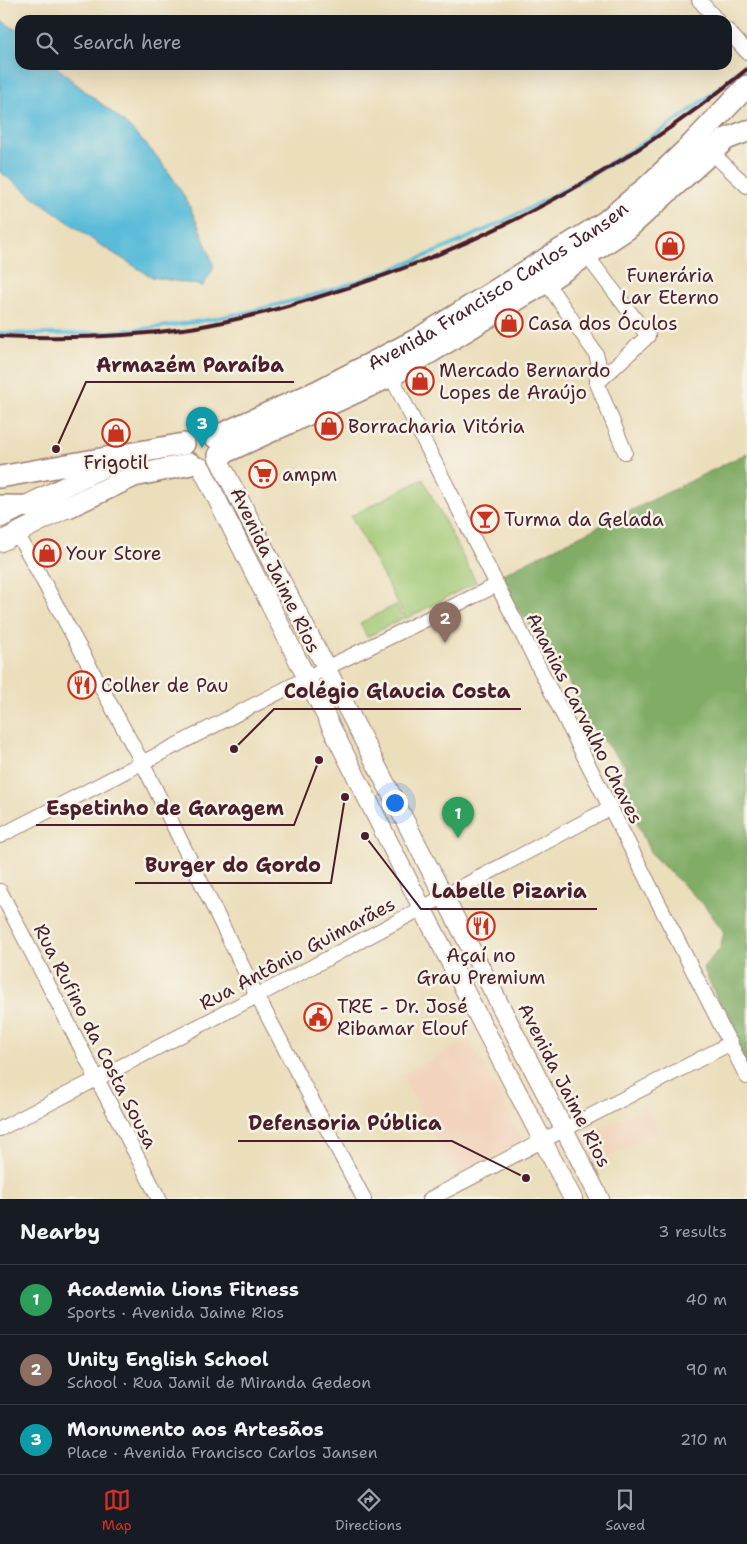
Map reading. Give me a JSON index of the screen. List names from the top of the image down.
{
  "streets": {
    "main road": ["Avenida Francisco Carlos Jansen"],
    "street": [
      "Avenida Jaime Rios",
      "Ananias Carvalho Chaves",
      "Rua Antônio Guimarães",
      "Rua Rufino da Costa Sousa"
    ]
  },
  "crossings": [
    ["Avenida Francisco Carlos Jansen", "Avenida Jaime Rios"],
    ["Avenida Francisco Carlos Jansen", "Ananias Carvalho Chaves"],
    ["Avenida Jaime Rios", "Rua Antônio Guimarães"],
    ["Ananias Carvalho Chaves", "Rua Antônio Guimarães"],
    ["Rua Antônio Guimarães", "Rua Rufino da Costa Sousa"]
  ],
  "places": {
    "shop": [
      "Funerária Lar Eterno",
      "Casa dos Óculos",
      "Mercado Bernardo Lopes de Araújo",
      "Borracharia Vitória",
      "Frigotil",
      "Your Store"
    ],
    "other": [
      "Armazém Paraíba",
      "Colégio Glaucia Costa",
      "Espetinho de Garagem",
      "Burger do Gordo",
      "Labelle Pizaria",
      "Defensoria Pública"
    ],
    "supermarket": ["ampm"],
    "bar": ["Turma da Gelada"],
    "restaurant": ["Colher de Pau", "Açaí no Grau Premium"],
    "public building": ["TRE - Dr. José Ribamar Elouf"]
  },
  "page": {
    "search": "Search here",
    "pins": ["3", "2", "1"],
    "heading": ["Nearby", "3 results"],
    "list": [
      {
        "mark": "1",
        "name": "Academia Lions Fitness",
        "note": "Sports · Avenida Jaime Rios",
        "value": "40 m"
      },
      {
        "mark": "2",
        "name": "Unity English School",
        "note": "School · Rua Jamil de Miranda Gedeon",
        "value": "90 m"
      },
      {
        "mark": "3",
        "name": "Monumento aos Artesãos",
        "note": "Place · Avenida Francisco Carlos Jansen",
        "value": "210 m"
      }
    ],
    "nav": ["Map", "Directions", "Saved"]
  }
}
